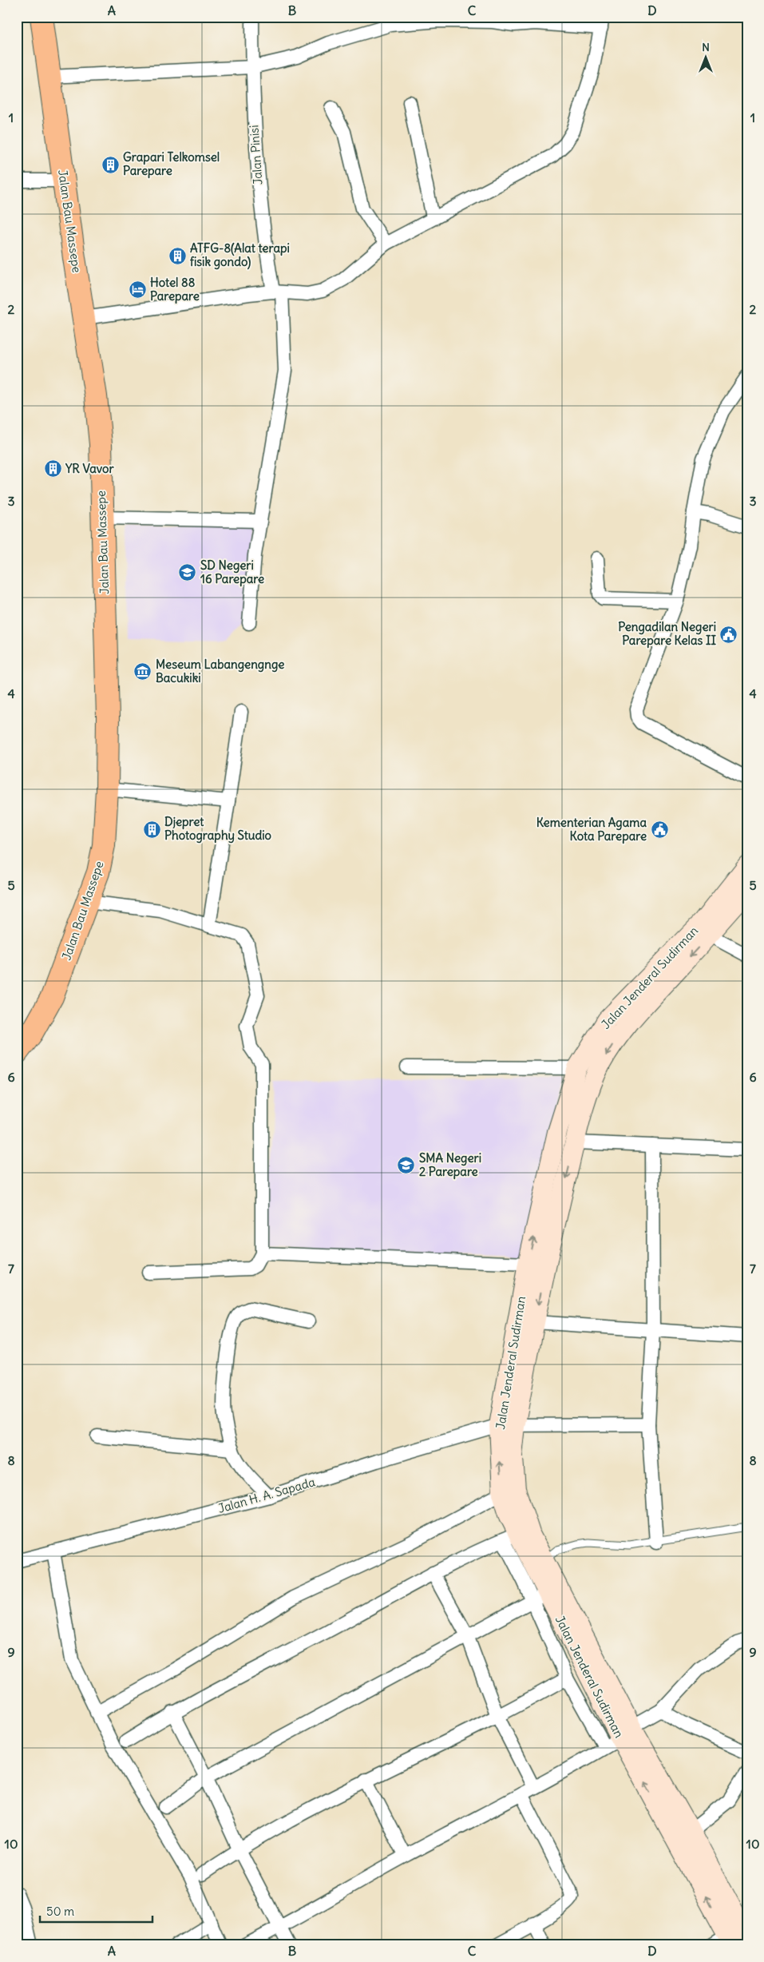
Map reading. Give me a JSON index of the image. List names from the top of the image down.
{
  "streets": {
    "highway": ["Jalan Bau Massepe"],
    "main road": ["Jalan Jenderal Sudirman"],
    "street": ["Jalan Pinisi", "Jalan H. A. Sapada"]
  },
  "crossings": [
    ["Jalan Jenderal Sudirman", "Jalan H. A. Sapada"]
  ],
  "places": {
    "building": [
      "Grapari Telkomsel Parepare",
      "ATFG-8(Alat terapi fisik gondo)",
      "YR Vavor",
      "Djepret Photography Studio"
    ],
    "hotel": ["Hotel 88 Parepare"],
    "school or university": ["SD Negeri 16 Parepare", "SMA Negeri 2 Parepare"],
    "public building": ["Pengadilan Negeri Parepare Kelas II", "Kementerian Agama Kota Parepare"],
    "museum": ["Meseum Labangengnge Bacukiki"]
  },
  "scale_bar": "50 m",
  "north": "top",
  "grid": {
    "columns": [
      "A",
      "B",
      "C",
      "D"
    ],
    "rows": [
      "1",
      "2",
      "3",
      "4",
      "5",
      "6",
      "7",
      "8",
      "9",
      "10"
    ]
  }
}
